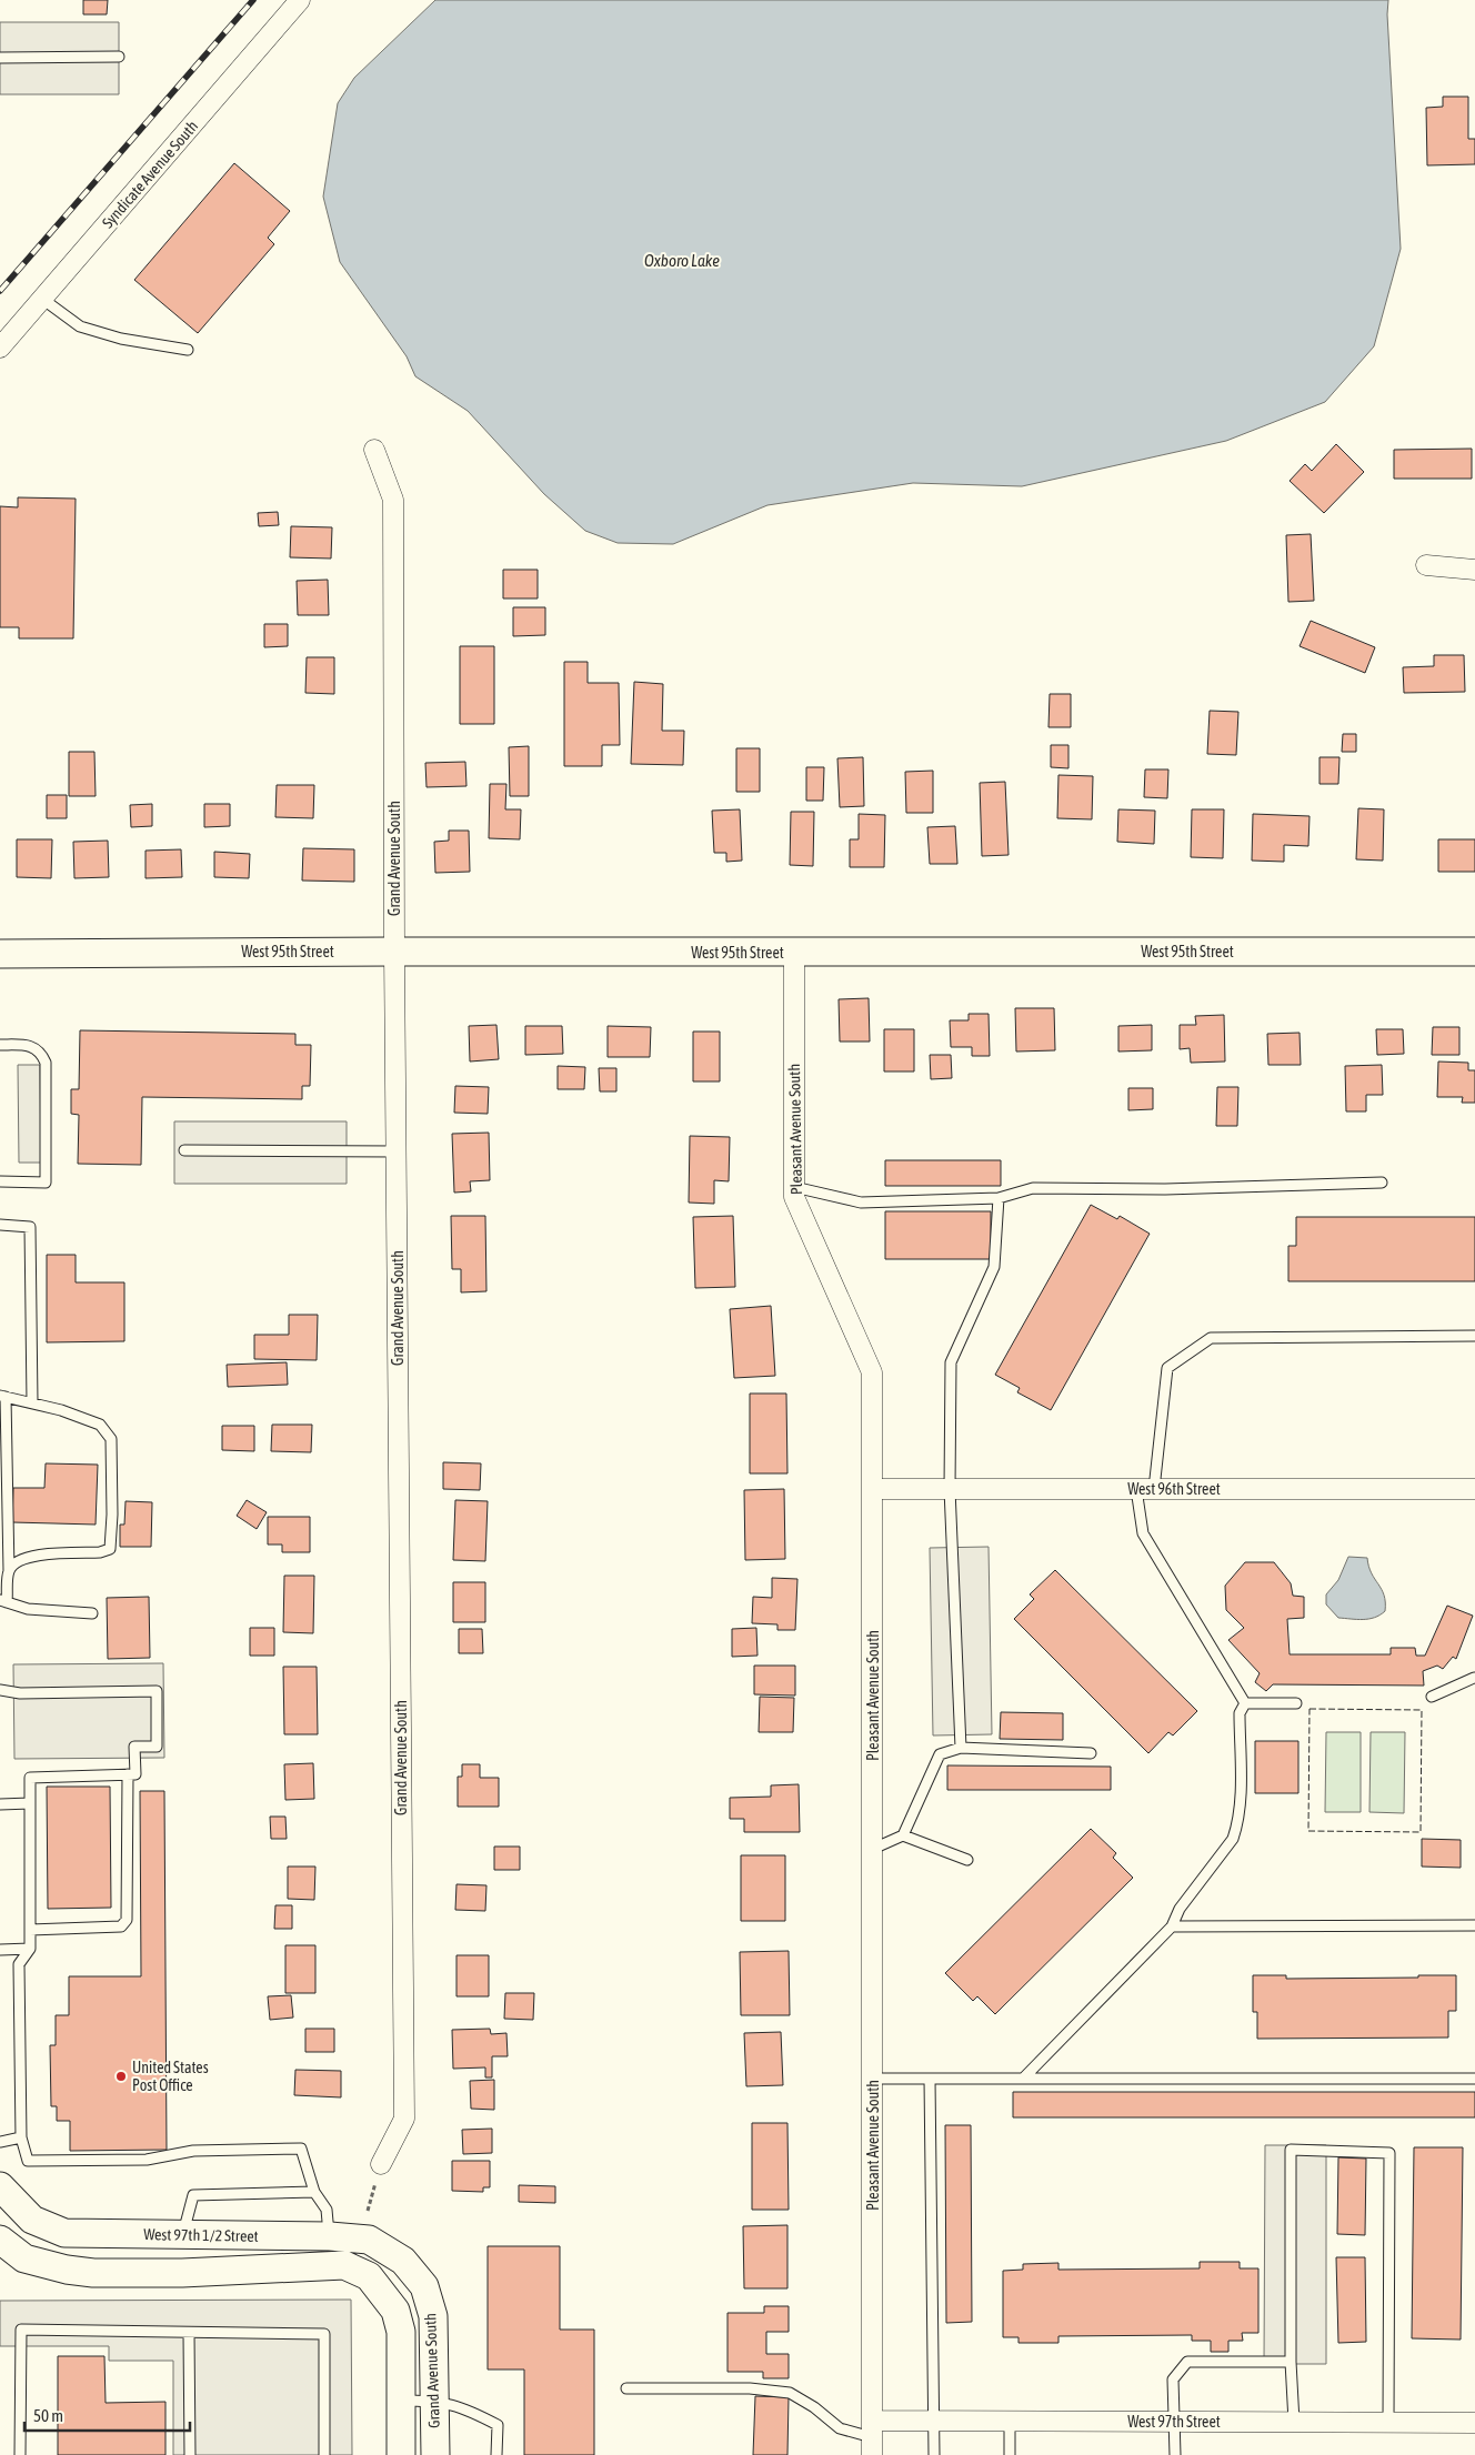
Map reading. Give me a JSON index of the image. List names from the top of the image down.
{
  "streets": {
    "street": [
      "Syndicate Avenue South",
      "Grand Avenue South",
      "West 95th Street",
      "Pleasant Avenue South",
      "West 96th Street",
      "West 97th 1/2 Street",
      "West 97th Street"
    ]
  },
  "crossings": [
    ["Grand Avenue South", "West 95th Street"],
    ["Grand Avenue South", "West 97th 1/2 Street"],
    ["West 95th Street", "Pleasant Avenue South"],
    ["Pleasant Avenue South", "West 96th Street"],
    ["Pleasant Avenue South", "West 97th Street"]
  ],
  "water": ["Oxboro Lake"],
  "places": ["United States Post Office"],
  "scale_bar": "50 m"
}
